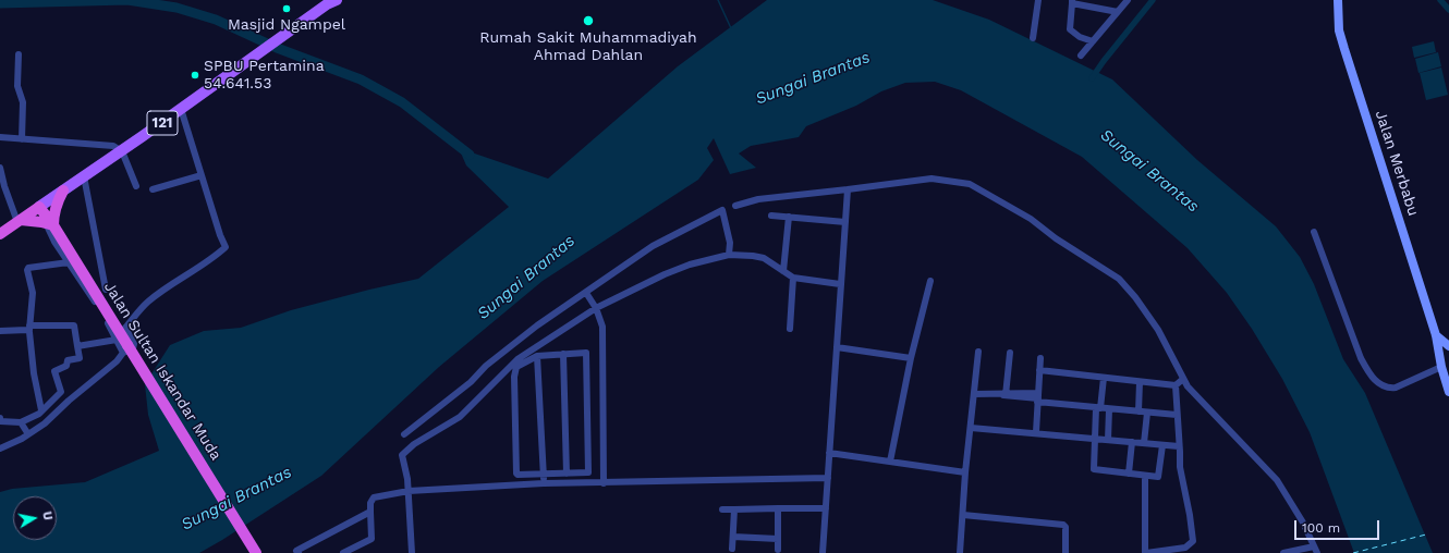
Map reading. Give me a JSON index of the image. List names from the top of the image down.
{
  "streets": {
    "highway": ["Jalan Sultan Iskandar Muda"],
    "main road": ["121", "Jalan Merbabu"]
  },
  "crossings": [
    ["121", "Jalan Sultan Iskandar Muda"]
  ],
  "water": ["Sungai Brantas"],
  "places": ["Masjid Ngampel", "Rumah Sakit Muhammadiyah Ahmad Dahlan", "SPBU Pertamina 54.641.53"],
  "scale_bar": "100 m",
  "north": "right"
}
